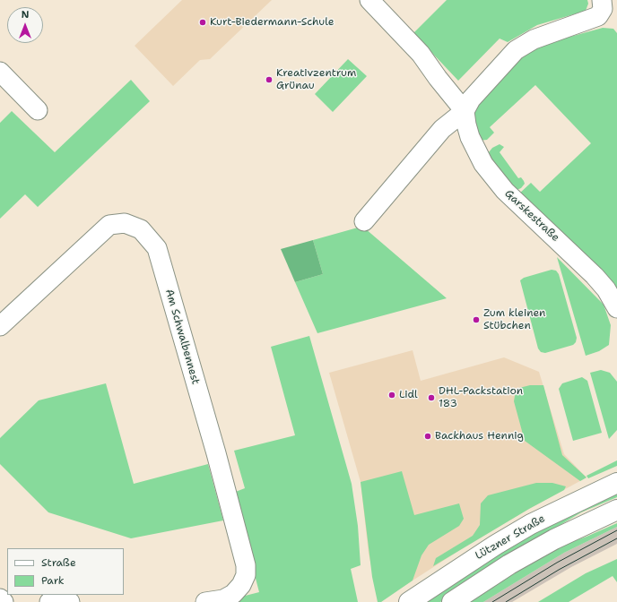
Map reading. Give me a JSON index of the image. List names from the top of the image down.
{
  "streets": {
    "main road": ["Lützner Straße"],
    "street": ["Garskestraße", "Am Schwalbennest"]
  },
  "places": [
    "Kurt-Biedermann-Schule",
    "Kreativzentrum Grünau",
    "Zum kleinen Stübchen",
    "Lidl",
    "DHL-Packstation 183",
    "Backhaus Hennig"
  ],
  "legend": ["Straße", "Park"],
  "north": "top"
}
